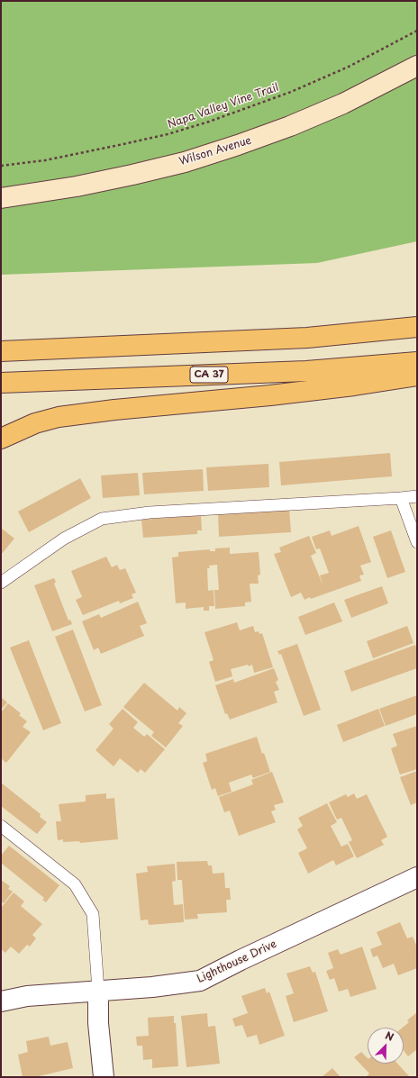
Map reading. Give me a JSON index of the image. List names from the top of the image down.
{
  "streets": {
    "highway": ["CA 37"],
    "main road": ["Wilson Avenue"],
    "street": ["Lighthouse Drive"],
    "path": ["Napa Valley Vine Trail"]
  },
  "north": "top right"
}
